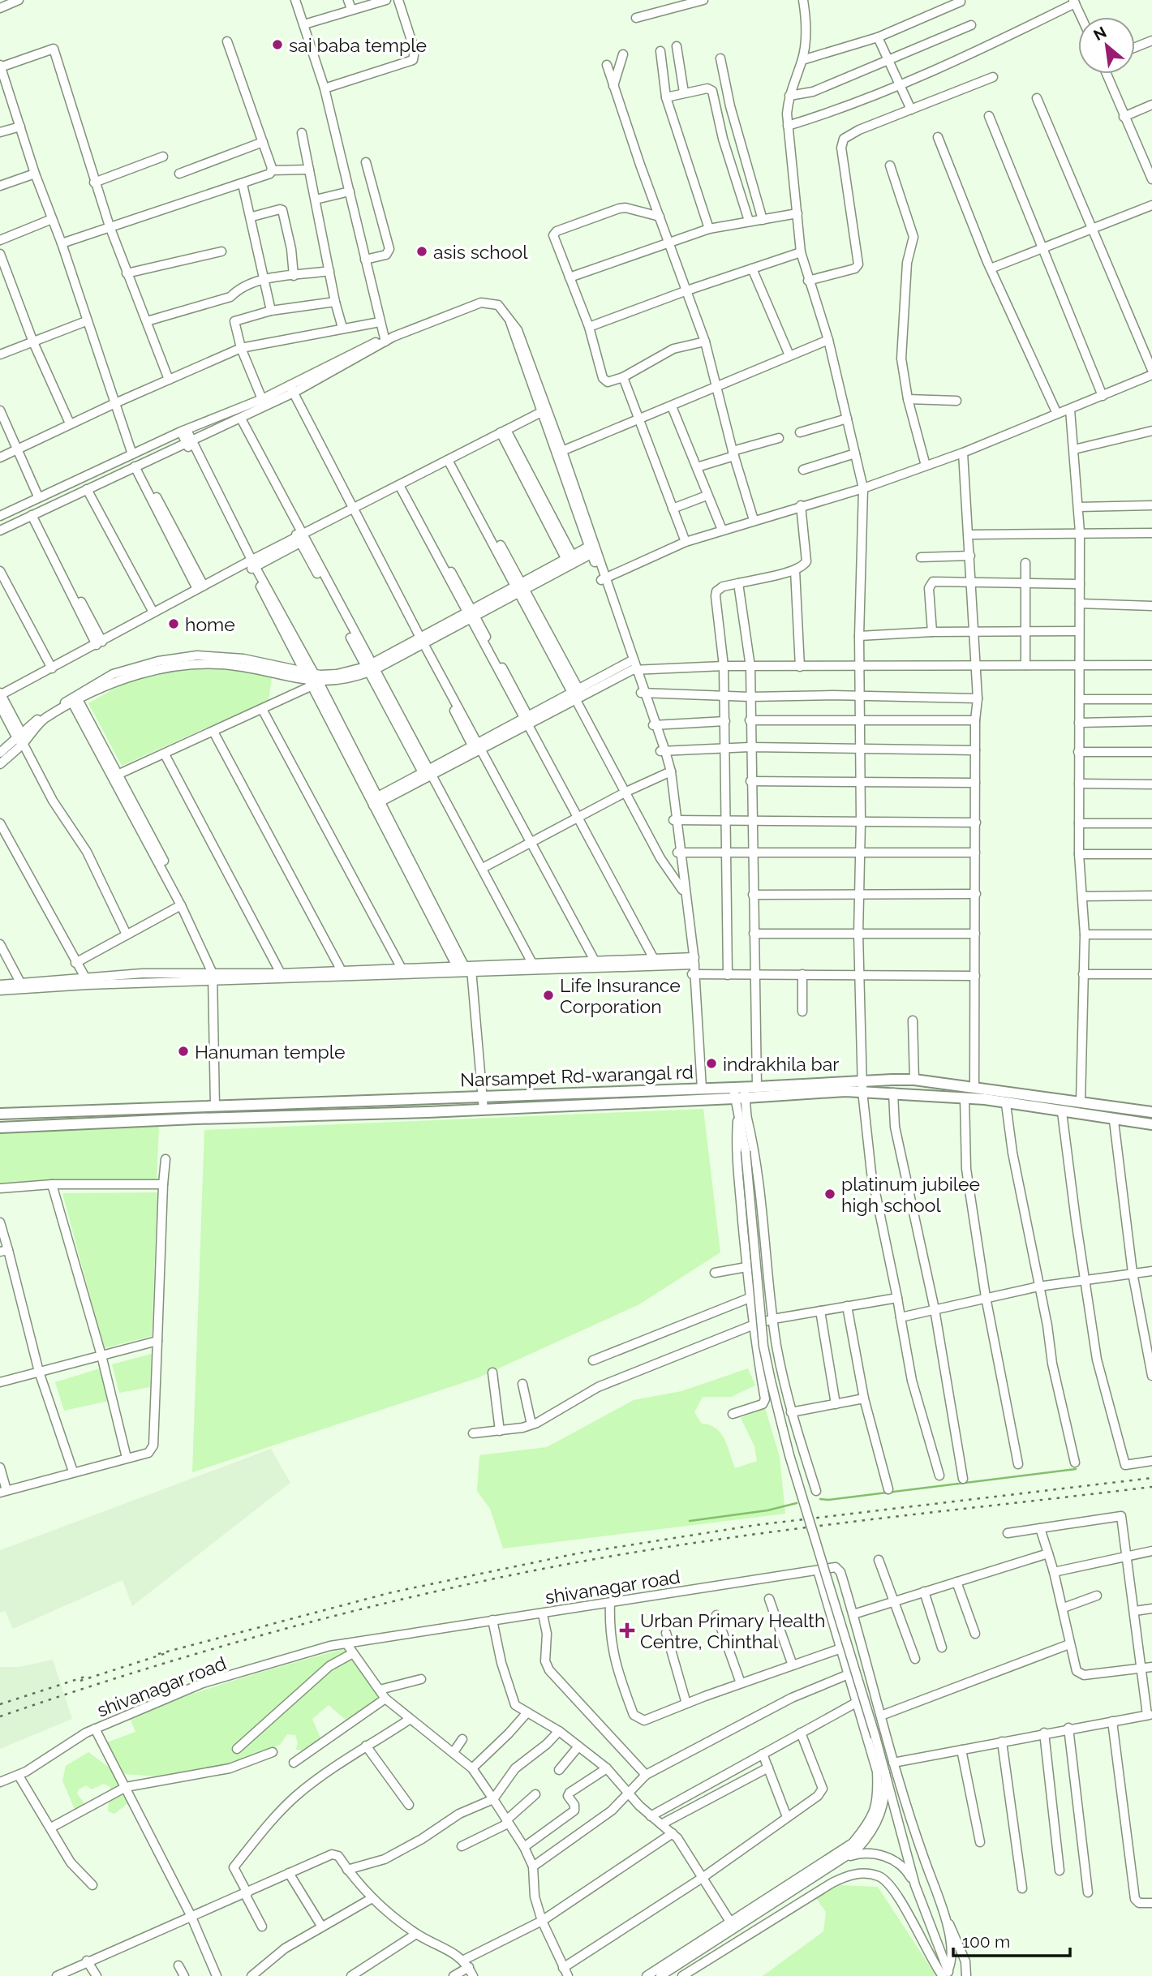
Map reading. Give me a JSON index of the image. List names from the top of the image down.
{
  "streets": {
    "main road": ["Narsampet Rd-warangal rd"],
    "street": ["shivanagar road"]
  },
  "places": {
    "other": [
      "sai baba temple",
      "asis school",
      "home",
      "Life Insurance Corporation",
      "Hanuman temple",
      "indrakhila bar",
      "platinum jubilee high school"
    ],
    "health": ["Urban Primary Health Centre, Chinthal"]
  },
  "scale_bar": "100 m",
  "north": "top left"
}
